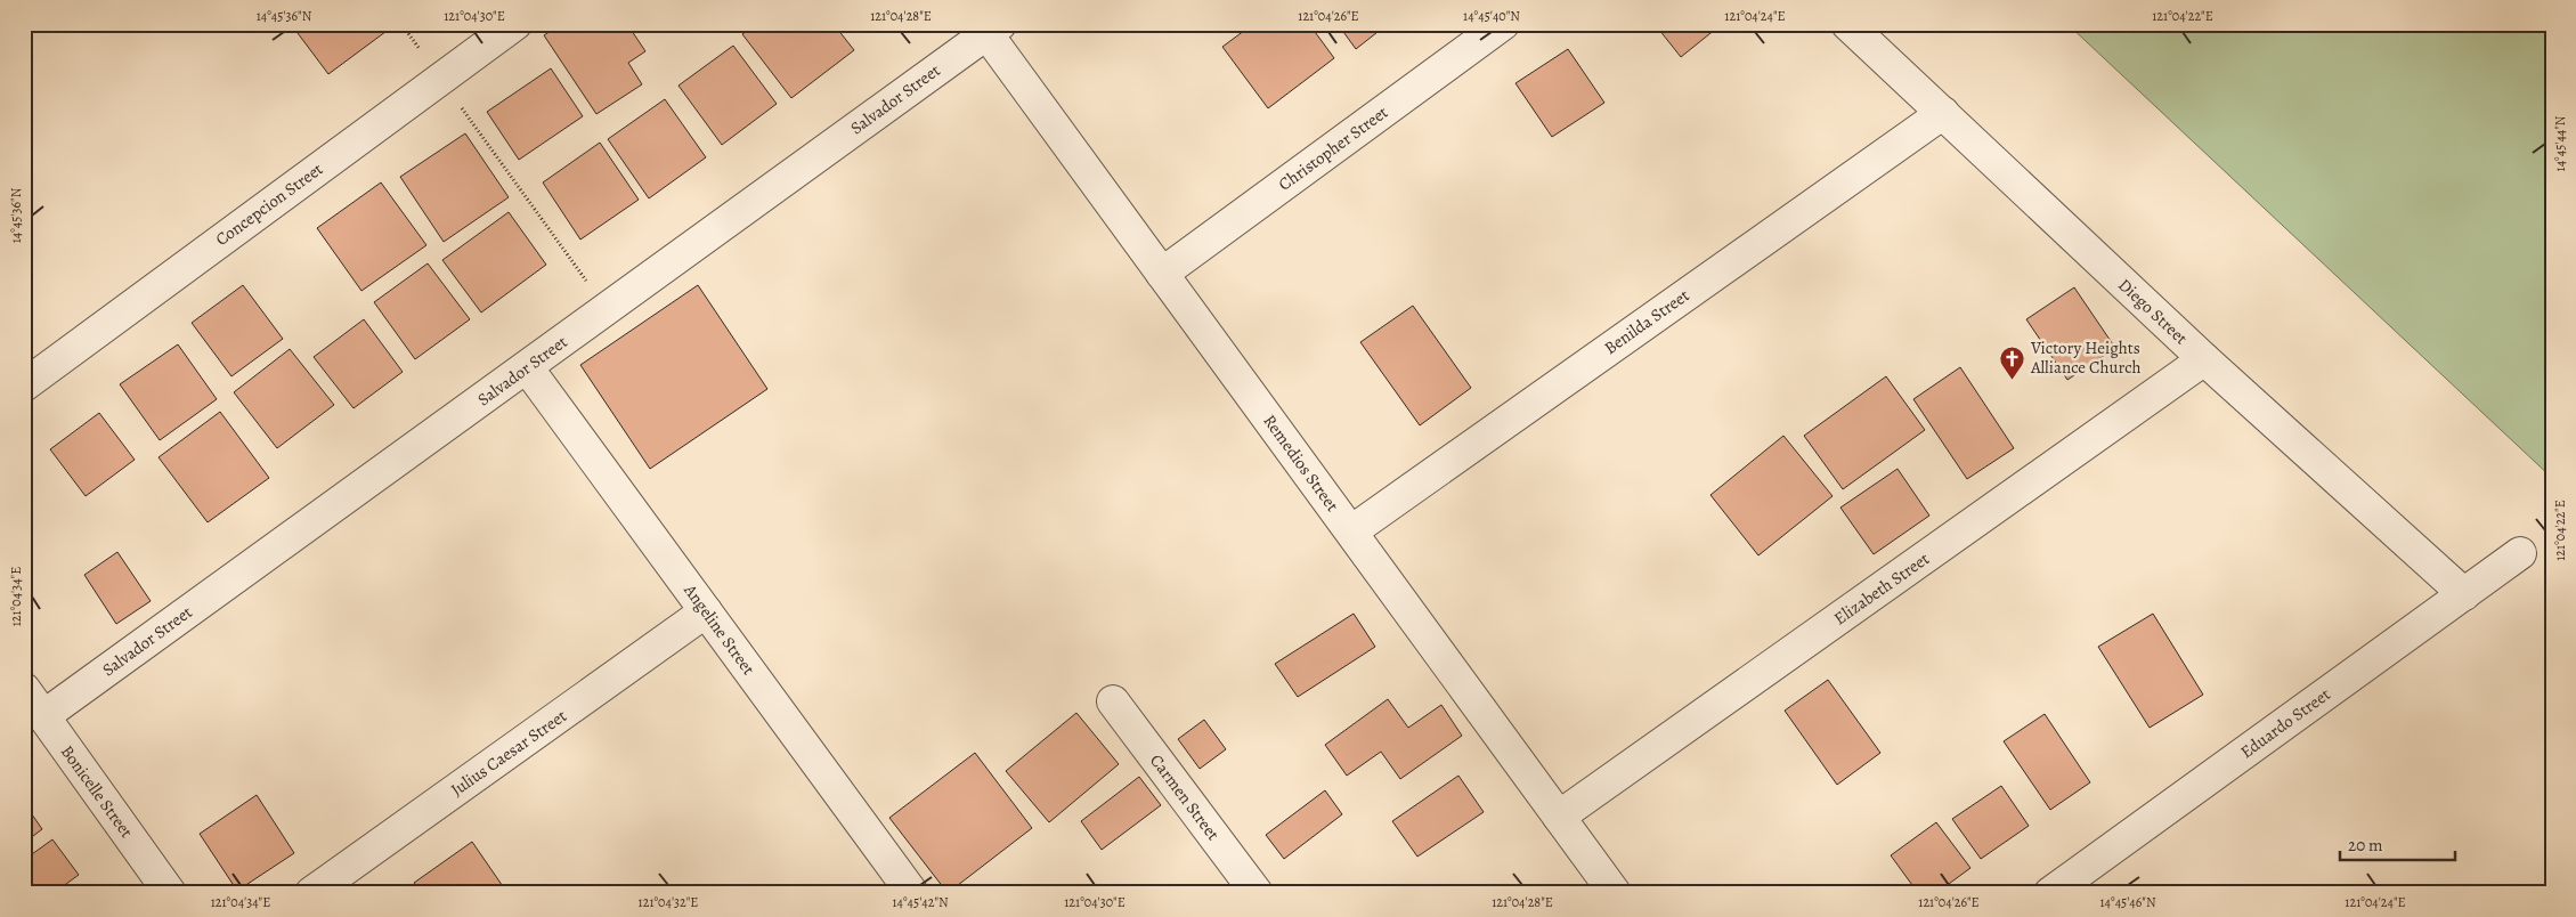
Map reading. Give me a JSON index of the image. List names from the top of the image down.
{
  "streets": {
    "street": [
      "Salvador Street",
      "Christopher Street",
      "Concepcion Street",
      "Diego Street",
      "Benilda Street",
      "Remedios Street",
      "Elizabeth Street",
      "Angeline Street",
      "Eduardo Street",
      "Julius Caesar Street",
      "Bonicelle Street",
      "Carmen Street"
    ]
  },
  "crossings": [
    ["Salvador Street", "Remedios Street"],
    ["Salvador Street", "Angeline Street"],
    ["Salvador Street", "Bonicelle Street"],
    ["Christopher Street", "Remedios Street"],
    ["Diego Street", "Benilda Street"],
    ["Diego Street", "Elizabeth Street"],
    ["Diego Street", "Eduardo Street"],
    ["Benilda Street", "Remedios Street"],
    ["Remedios Street", "Elizabeth Street"],
    ["Angeline Street", "Julius Caesar Street"]
  ],
  "places": {
    "church": ["Victory Heights Alliance Church"]
  },
  "scale_bar": "20 m",
  "coordinates": [
    "14°45'36\"N",
    "121°04'30\"E",
    "121°04'28\"E",
    "121°04'26\"E",
    "14°45'40\"N",
    "121°04'24\"E",
    "121°04'22\"E",
    "14°45'44\"N",
    "121°04'34\"E",
    "121°04'32\"E",
    "14°45'42\"N",
    "14°45'46\"N"
  ]
}
